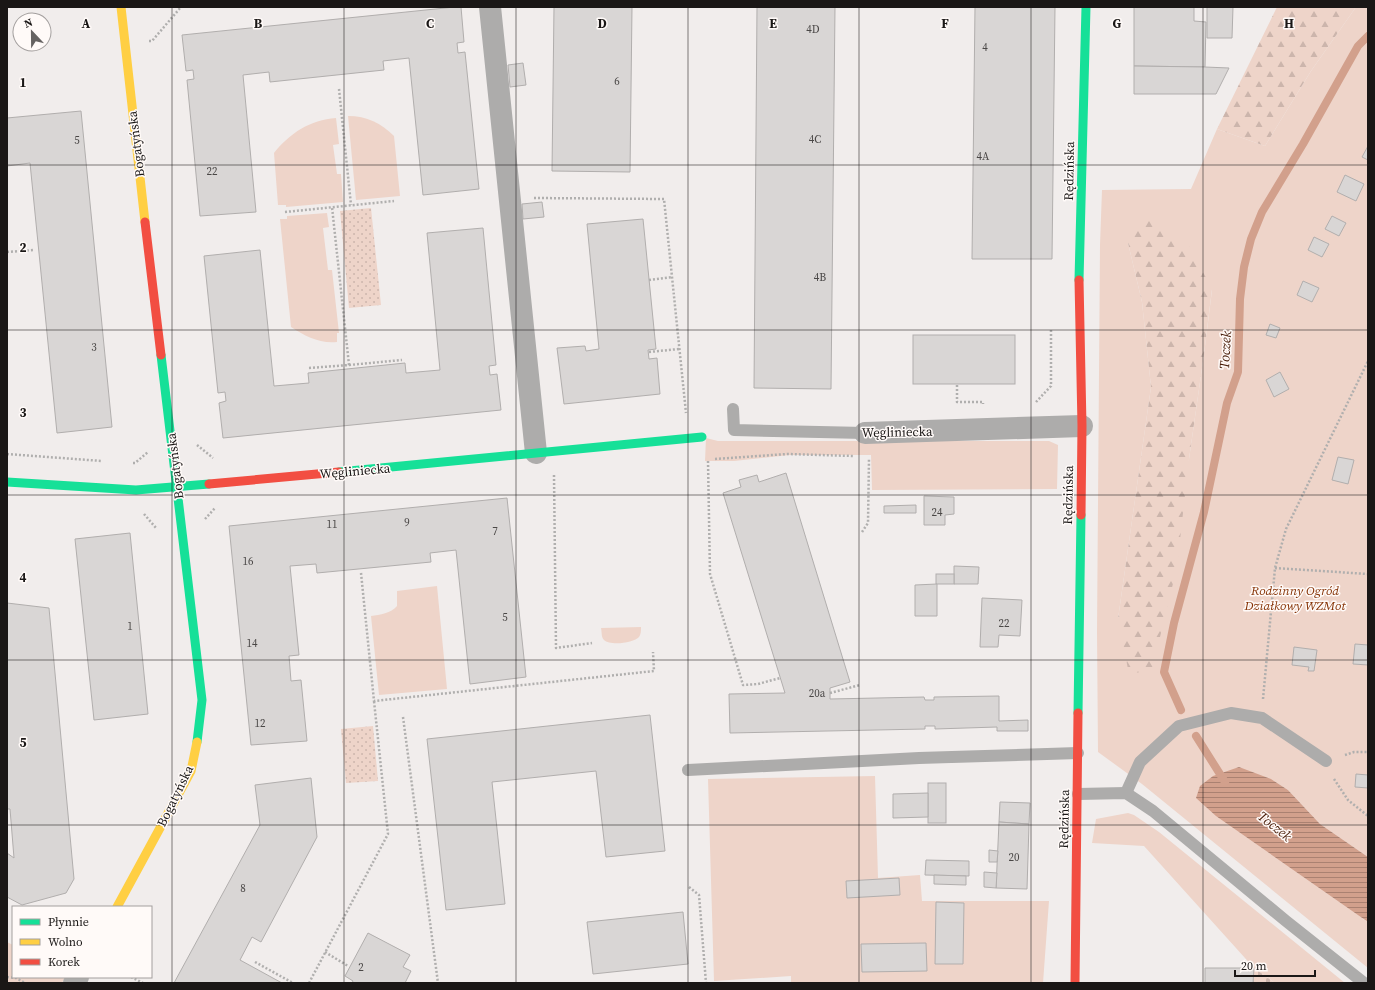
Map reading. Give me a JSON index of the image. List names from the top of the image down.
{
  "streets": {
    "street": ["Bogatyńska", "Rędzińska", "Węgliniecka"]
  },
  "crossings": [
    ["Bogatyńska", "Węgliniecka"],
    ["Rędzińska", "Węgliniecka"]
  ],
  "water": ["Toczek"],
  "parks": ["Rodzinny Ogród Działkowy WZMot"],
  "house_numbers": [
    "4D",
    "4",
    "6",
    "4C",
    "5",
    "4A",
    "22",
    "4B",
    "3",
    "24",
    "9",
    "11",
    "7",
    "16",
    "5",
    "22",
    "1",
    "14",
    "20a",
    "12",
    "20",
    "8",
    "2"
  ],
  "legend": ["Płynnie", "Wolno", "Korek"],
  "scale_bar": "20 m",
  "north": "top",
  "grid": {
    "columns": [
      "A",
      "B",
      "C",
      "D",
      "E",
      "F",
      "G",
      "H"
    ],
    "rows": [
      "1",
      "2",
      "3",
      "4",
      "5"
    ]
  }
}
